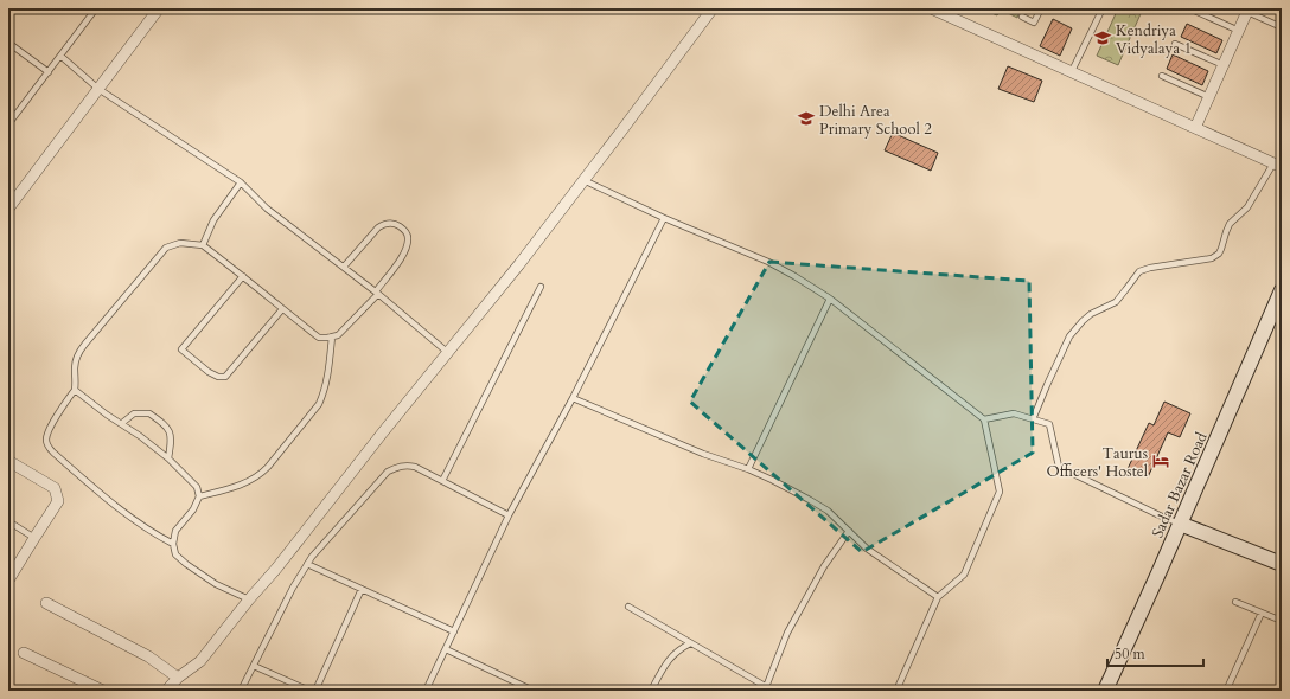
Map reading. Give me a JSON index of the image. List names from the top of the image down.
{
  "streets": {
    "street": ["Sadar Bazar Road"]
  },
  "places": {
    "school or university": ["Kendriya Vidyalaya 1", "Delhi Area Primary School 2"],
    "hotel": ["Taurus Officers' Hostel"]
  },
  "scale_bar": "50 m"
}
